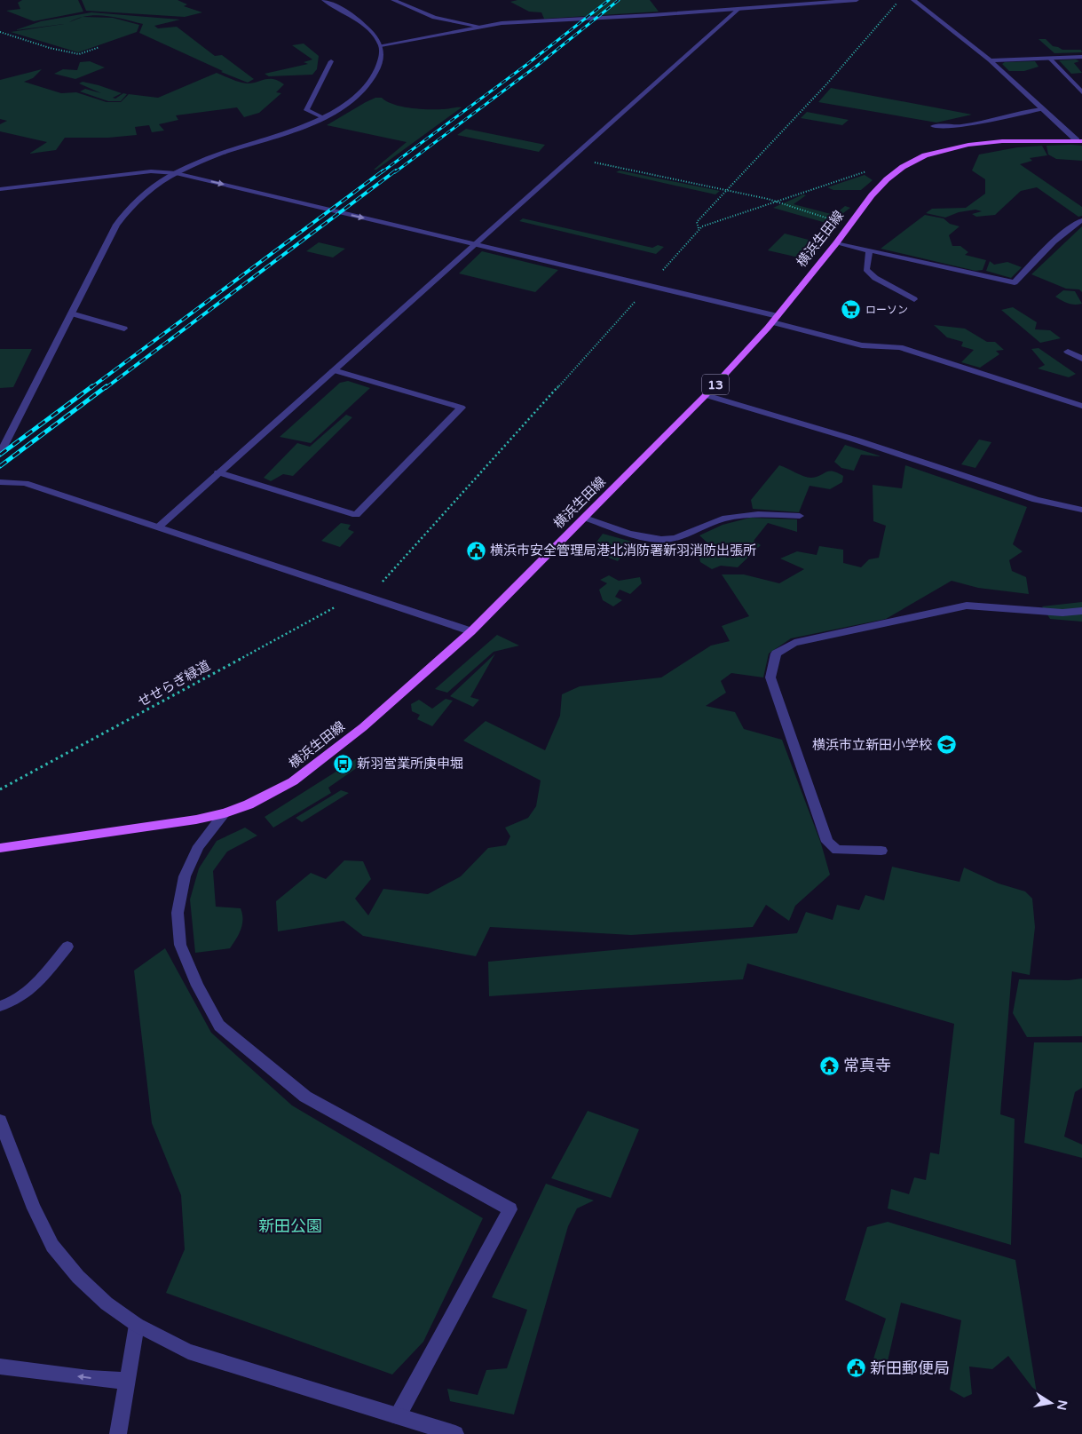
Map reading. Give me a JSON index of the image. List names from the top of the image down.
{
  "streets": {
    "main road": ["横浜生田線", "13"],
    "path": ["せせらぎ緑道"]
  },
  "parks": ["新田公園"],
  "places": {
    "supermarket": ["ローソン"],
    "public building": ["横浜市安全管理局港北消防署新羽消防出張所", "新田郵便局"],
    "school or university": ["横浜市立新田小学校"],
    "bus stop": ["新羽営業所庚申堀"],
    "temple": ["常真寺"]
  },
  "north": "right"
}
